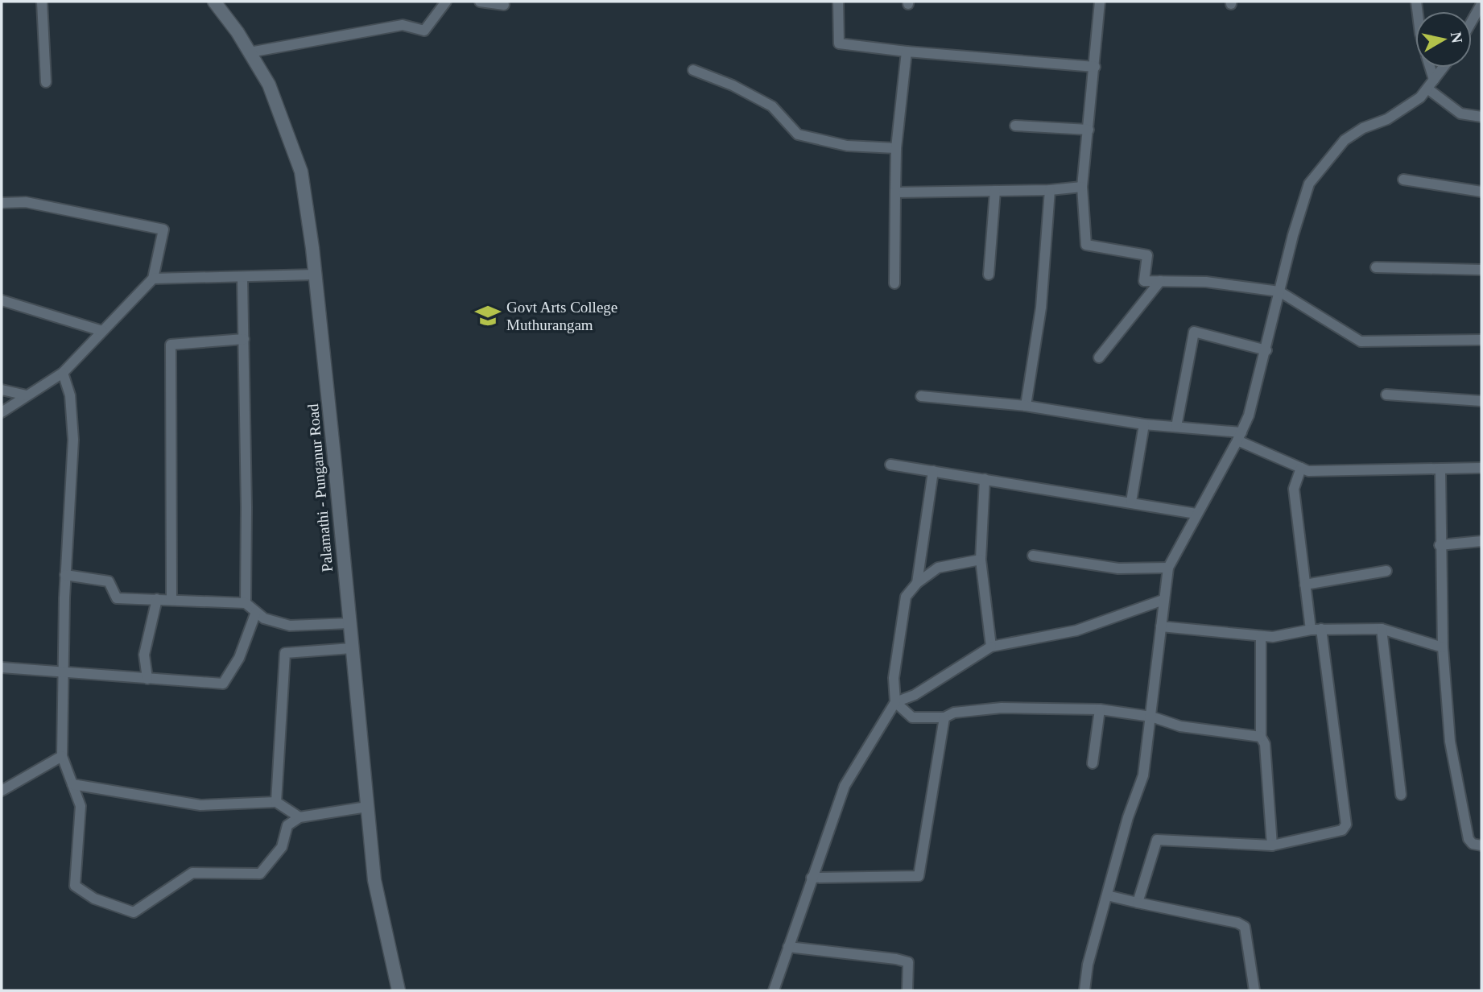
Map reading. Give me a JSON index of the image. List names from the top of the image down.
{
  "streets": {
    "street": ["Palamathi - Punganur Road"]
  },
  "places": {
    "school or university": ["Govt Arts College Muthurangam"]
  },
  "north": "right"
}
